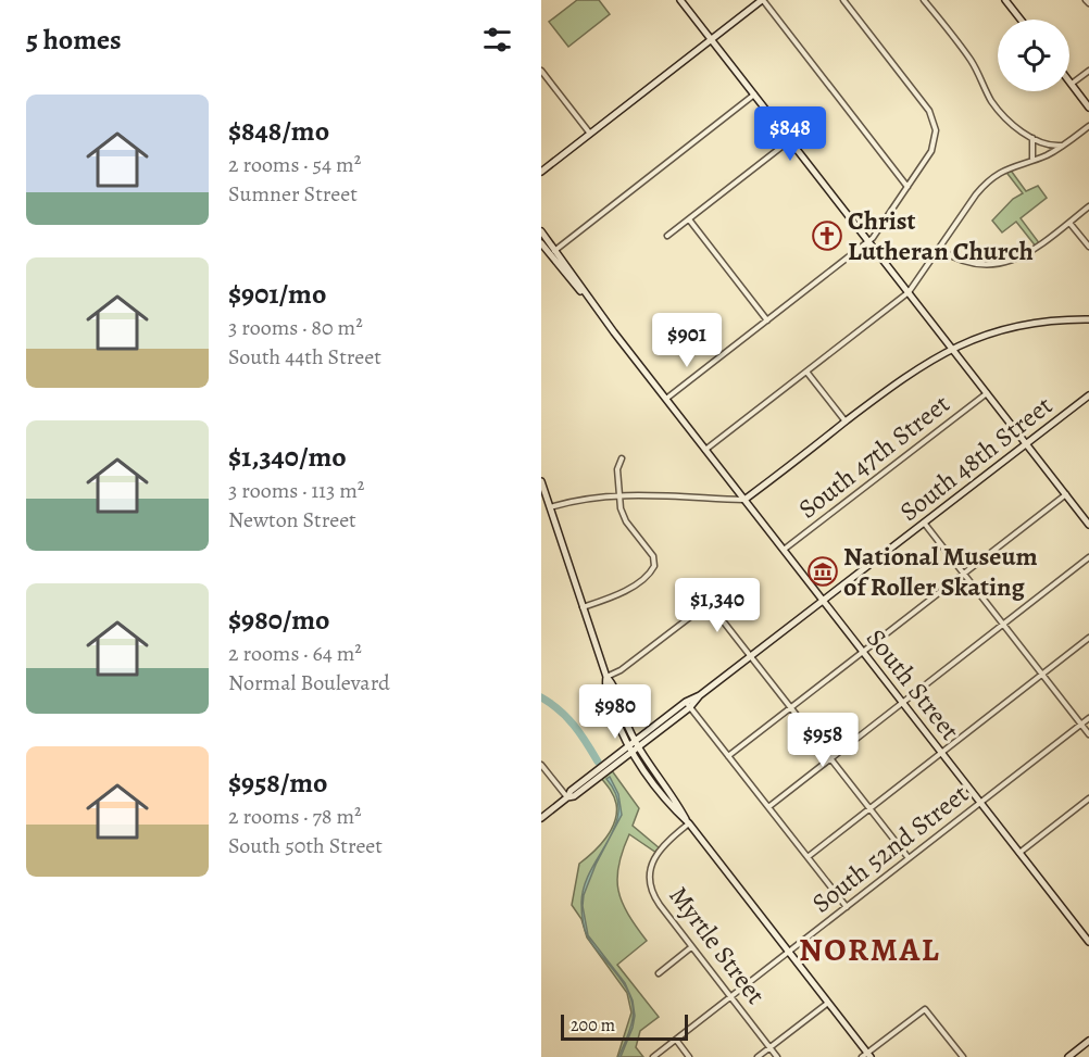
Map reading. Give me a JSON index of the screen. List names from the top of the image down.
{
  "streets": {
    "main road": ["South 48th Street", "South Street"],
    "street": ["South 47th Street", "South 52nd Street", "Myrtle Street"]
  },
  "crossings": [
    ["South 47th Street", "South Street"],
    ["South 48th Street", "South Street"],
    ["South Street", "South 52nd Street"],
    ["South 52nd Street", "Myrtle Street"]
  ],
  "districts": ["NORMAL"],
  "places": {
    "church": ["Christ Lutheran Church"],
    "museum": ["National Museum of Roller Skating"]
  },
  "scale_bar": "200 m",
  "page": {
    "heading": "5 homes",
    "list": [
      {
        "name": "$848/mo",
        "note": "2 rooms · 54 m² · Sumner Street"
      },
      {
        "name": "$901/mo",
        "note": "3 rooms · 80 m² · South 44th Street"
      },
      {
        "name": "$1,340/mo",
        "note": "3 rooms · 113 m² · Newton Street"
      },
      {
        "name": "$980/mo",
        "note": "2 rooms · 64 m² · Normal Boulevard"
      },
      {
        "name": "$958/mo",
        "note": "2 rooms · 78 m² · South 50th Street"
      }
    ],
    "price": [
      "$848",
      "$901",
      "$1,340",
      "$980",
      "$958"
    ],
    "scale": "200 m"
  }
}
